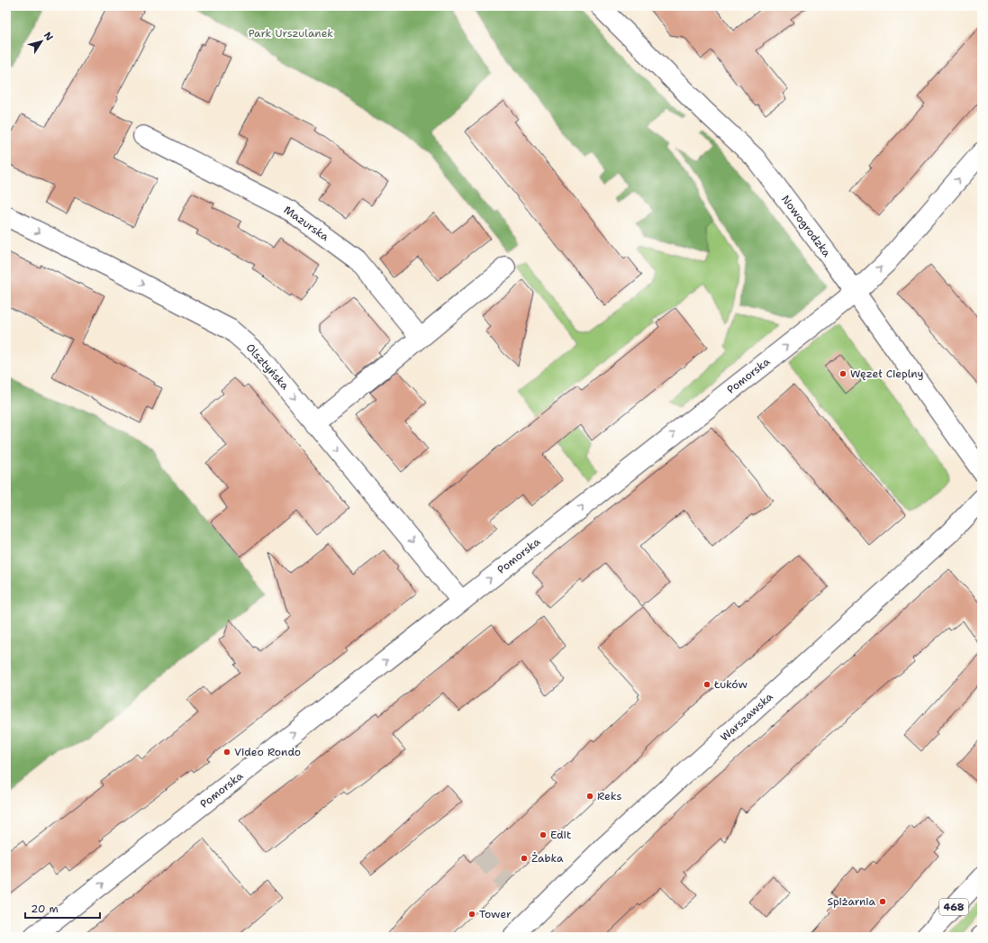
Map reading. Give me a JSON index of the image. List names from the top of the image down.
{
  "streets": {
    "street": [
      "Mazurska",
      "Nowogrodzka",
      "Olsztyńska",
      "Pomorska",
      "Warszawska",
      "468"
    ]
  },
  "crossings": [
    ["Nowogrodzka", "Pomorska"],
    ["Olsztyńska", "Pomorska"]
  ],
  "one_way": ["Olsztyńska", "Pomorska"],
  "parks": ["Park Urszulanek"],
  "places": [
    "Węzeł Cieplny",
    "Łuków",
    "Video Rondo",
    "Reks",
    "Edit",
    "Żabka",
    "Spiżarnia",
    "Tower"
  ],
  "scale_bar": "20 m",
  "north": "top right"
}
